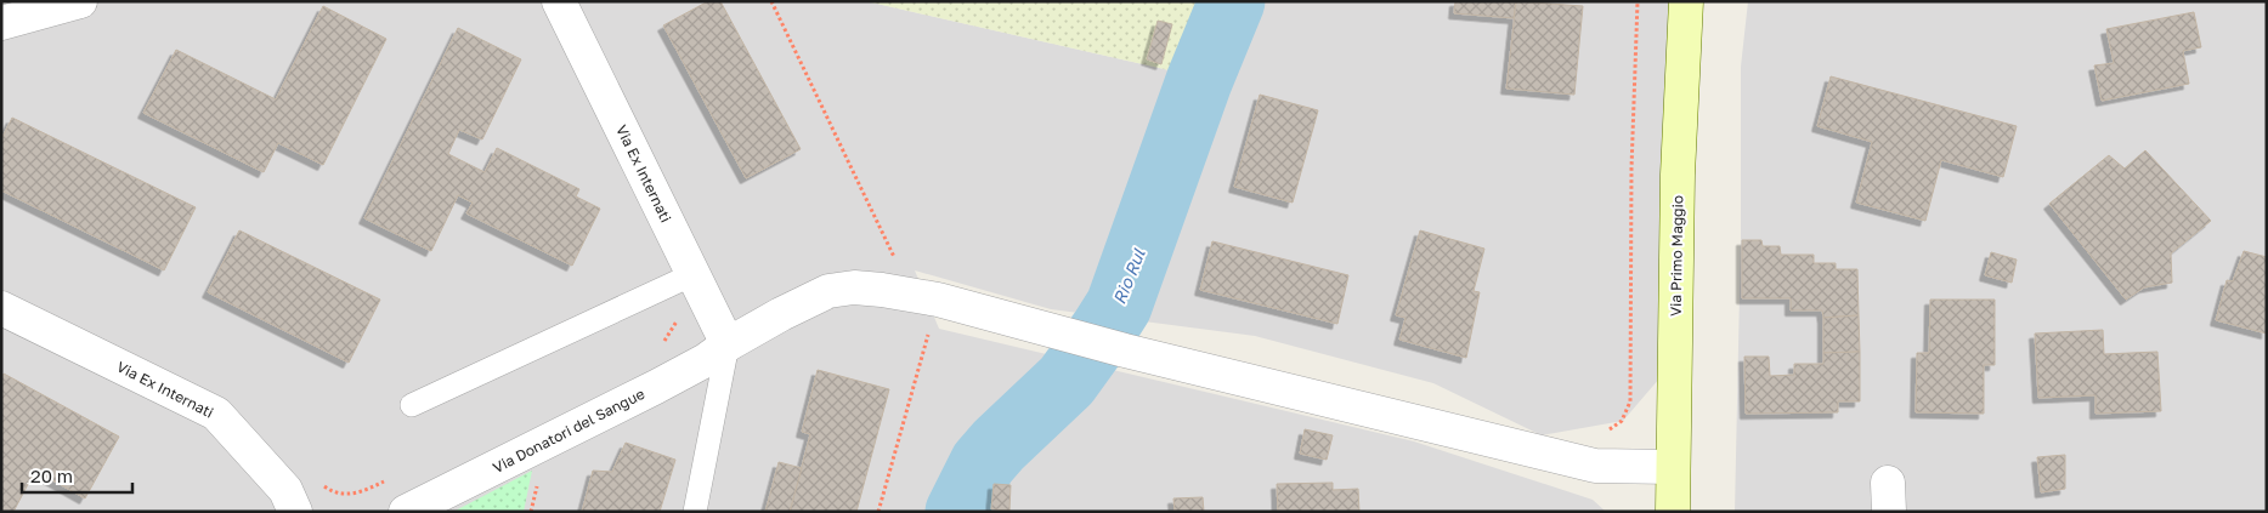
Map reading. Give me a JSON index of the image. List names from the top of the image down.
{
  "streets": {
    "street": ["Via Ex Internati", "Via Primo Maggio", "Via Donatori del Sangue"]
  },
  "crossings": [
    ["Via Ex Internati", "Via Donatori del Sangue"],
    ["Via Primo Maggio", "Via Donatori del Sangue"]
  ],
  "water": ["Rio Rul"],
  "scale_bar": "20 m"
}
